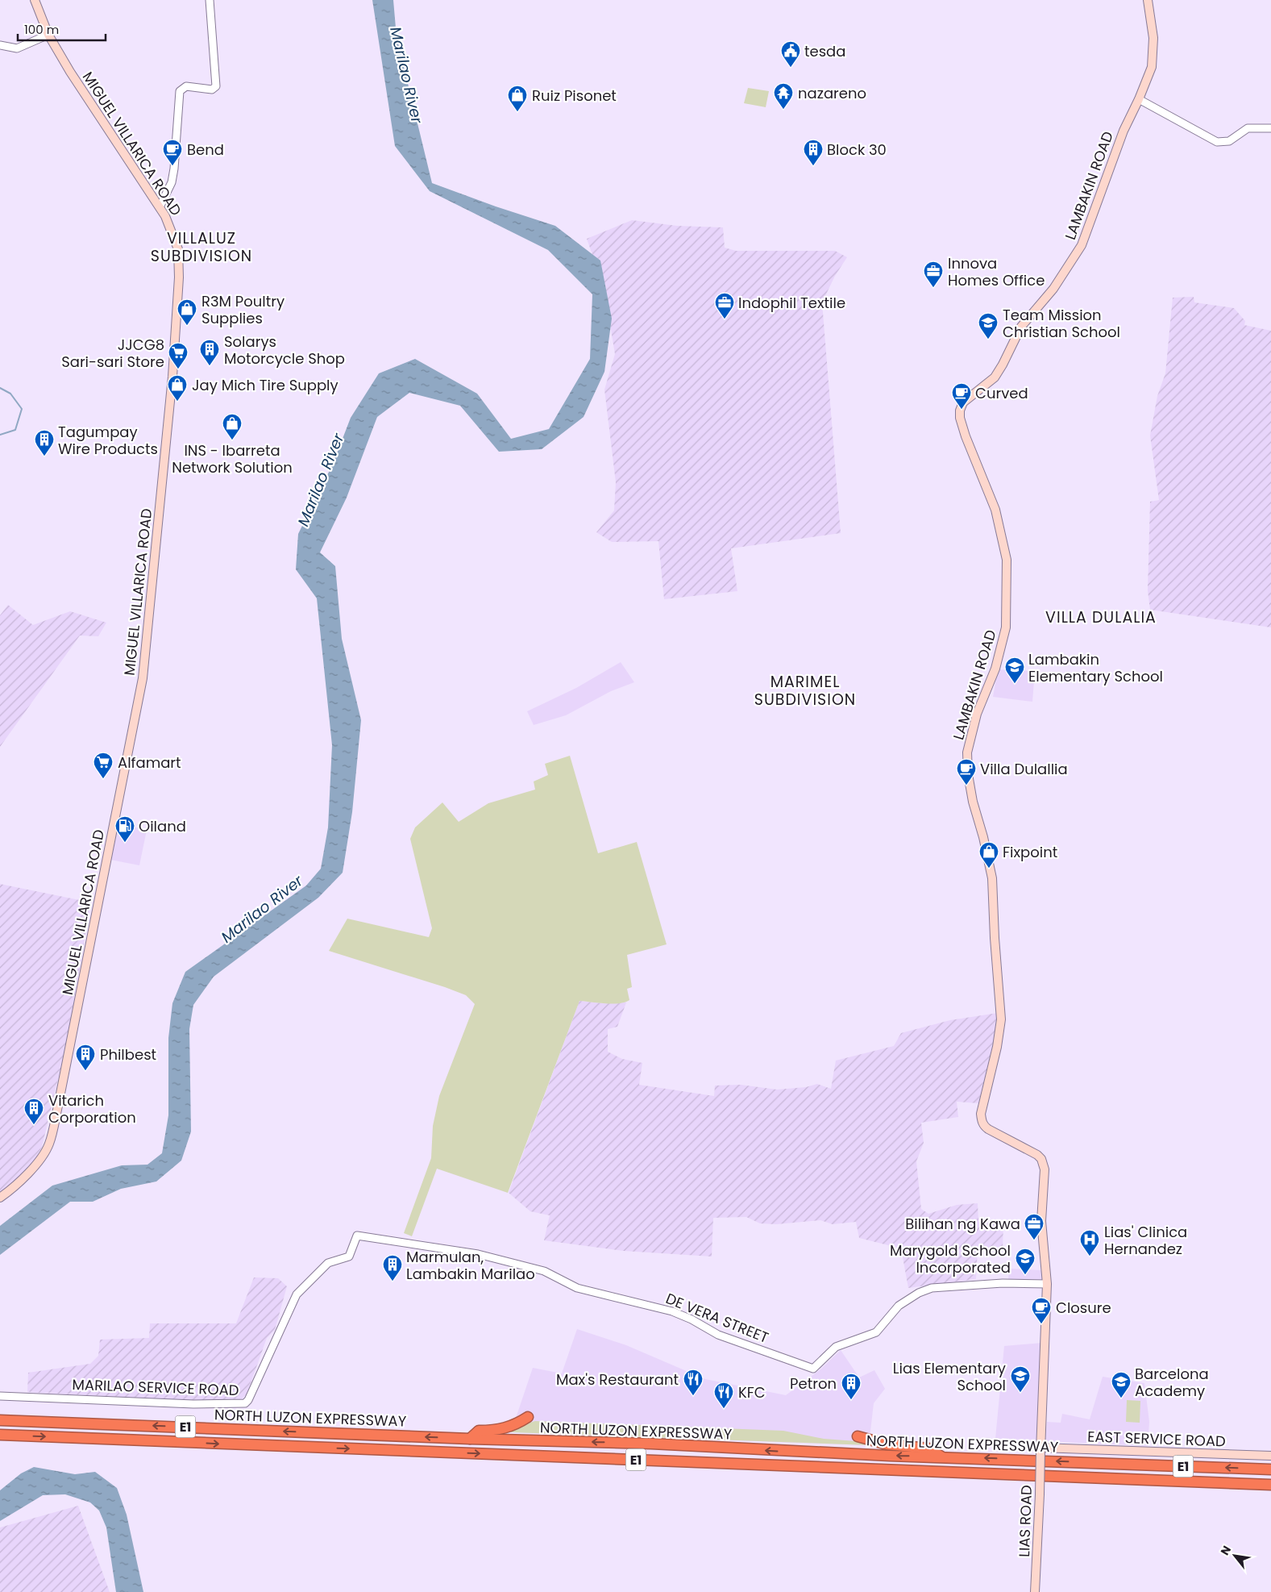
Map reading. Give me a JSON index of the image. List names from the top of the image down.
{
  "streets": {
    "highway": ["NORTH LUZON EXPRESSWAY", "E1"],
    "main road": [
      "MIGUEL VILLARICA ROAD",
      "LAMBAKIN ROAD",
      "EAST SERVICE ROAD",
      "LIAS ROAD"
    ],
    "street": ["DE VERA STREET", "MARILAO SERVICE ROAD"]
  },
  "crossings": [
    ["LAMBAKIN ROAD", "DE VERA STREET"],
    ["LAMBAKIN ROAD", "EAST SERVICE ROAD"],
    ["LAMBAKIN ROAD", "LIAS ROAD"],
    ["DE VERA STREET", "MARILAO SERVICE ROAD"],
    ["EAST SERVICE ROAD", "LIAS ROAD"]
  ],
  "districts": ["VILLALUZ SUBDIVISION", "VILLA DULALIA", "MARIMEL SUBDIVISION"],
  "water": ["Marilao River"],
  "places": {
    "public building": ["tesda"],
    "temple": ["nazareno"],
    "shop": [
      "Ruiz Pisonet",
      "R3M Poultry Supplies",
      "Jay Mich Tire Supply",
      "INS - Ibarreta Network Solution",
      "Fixpoint"
    ],
    "cafe": [
      "Bend",
      "Curved",
      "Villa Dulallia",
      "Closure"
    ],
    "building": [
      "Block 30",
      "Solarys Motorcycle Shop",
      "Tagumpay Wire Products",
      "Philbest",
      "Vitarich Corporation",
      "Marmulan, Lambakin Marilao",
      "Petron"
    ],
    "office": ["Innova Homes Office", "Indophil Textile", "Bilihan ng Kawa"],
    "school or university": [
      "Team Mission Christian School",
      "Lambakin Elementary School",
      "Marygold School Incorporated",
      "Lias Elementary School",
      "Barcelona Academy"
    ],
    "supermarket": ["JJCG8 Sari-sari Store", "Alfamart"],
    "fuel station": ["Oiland"],
    "hospital": ["Lias' Clinica Hernandez"],
    "restaurant": ["Max's Restaurant", "KFC"]
  },
  "scale_bar": "100 m",
  "north": "top left"
}
